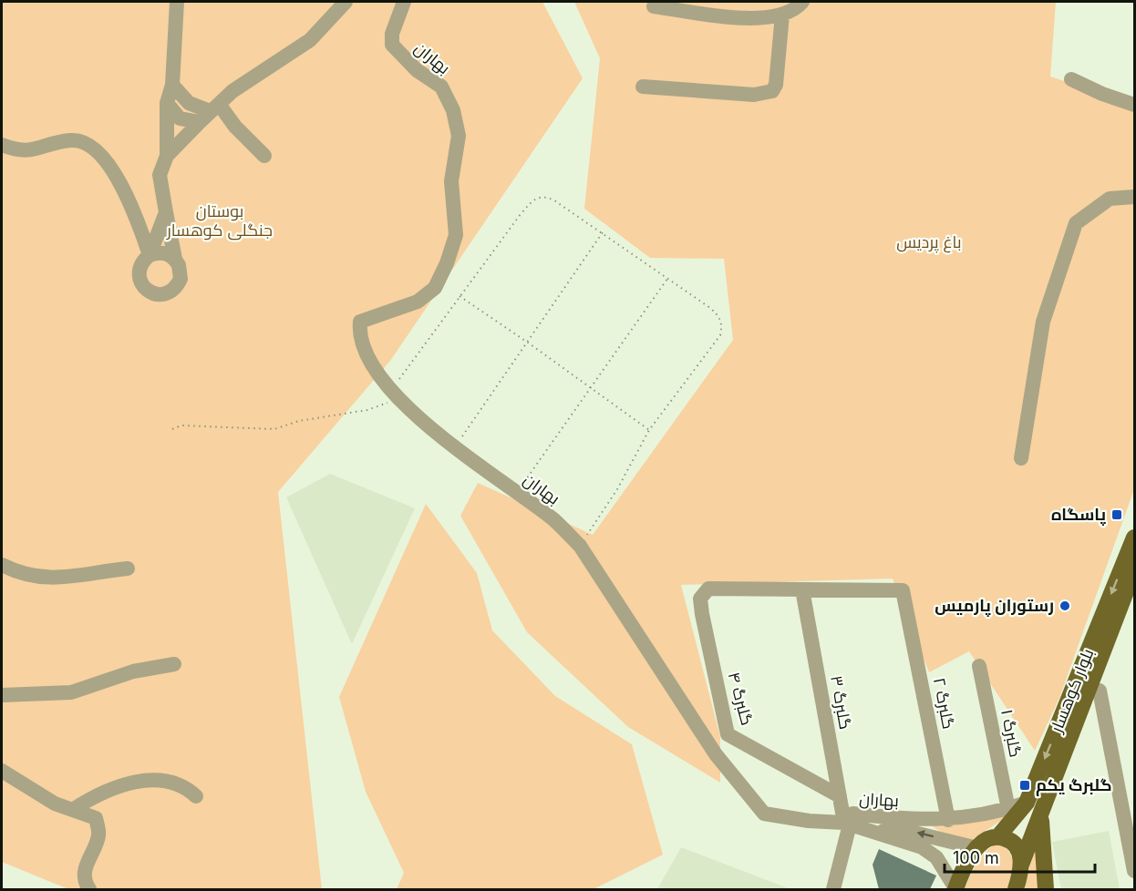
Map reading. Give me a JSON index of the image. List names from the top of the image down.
{
  "streets": {
    "main road": ["بلوار کوهسار"],
    "street": [
      "بهاران",
      "گلبرگ ۴",
      "گلبرگ ۳",
      "گلبرگ ۲",
      "گلبرگ ۱"
    ]
  },
  "crossings": [
    ["بهاران", "بلوار کوهسار"],
    ["بهاران", "گلبرگ ۳"],
    ["بهاران", "گلبرگ ۲"],
    ["بهاران", "گلبرگ ۱"],
    ["گلبرگ ۴", "گلبرگ ۳"],
    ["گلبرگ ۴", "گلبرگ ۲"],
    ["گلبرگ ۳", "گلبرگ ۲"]
  ],
  "parks": ["بوستان جنگلی کوهسار", "باغ پردیس"],
  "places": {
    "transit": ["پاسگاه", "گلبرگ یکم"],
    "other": ["رستوران پارمیس"]
  },
  "scale_bar": "100 m"
}
